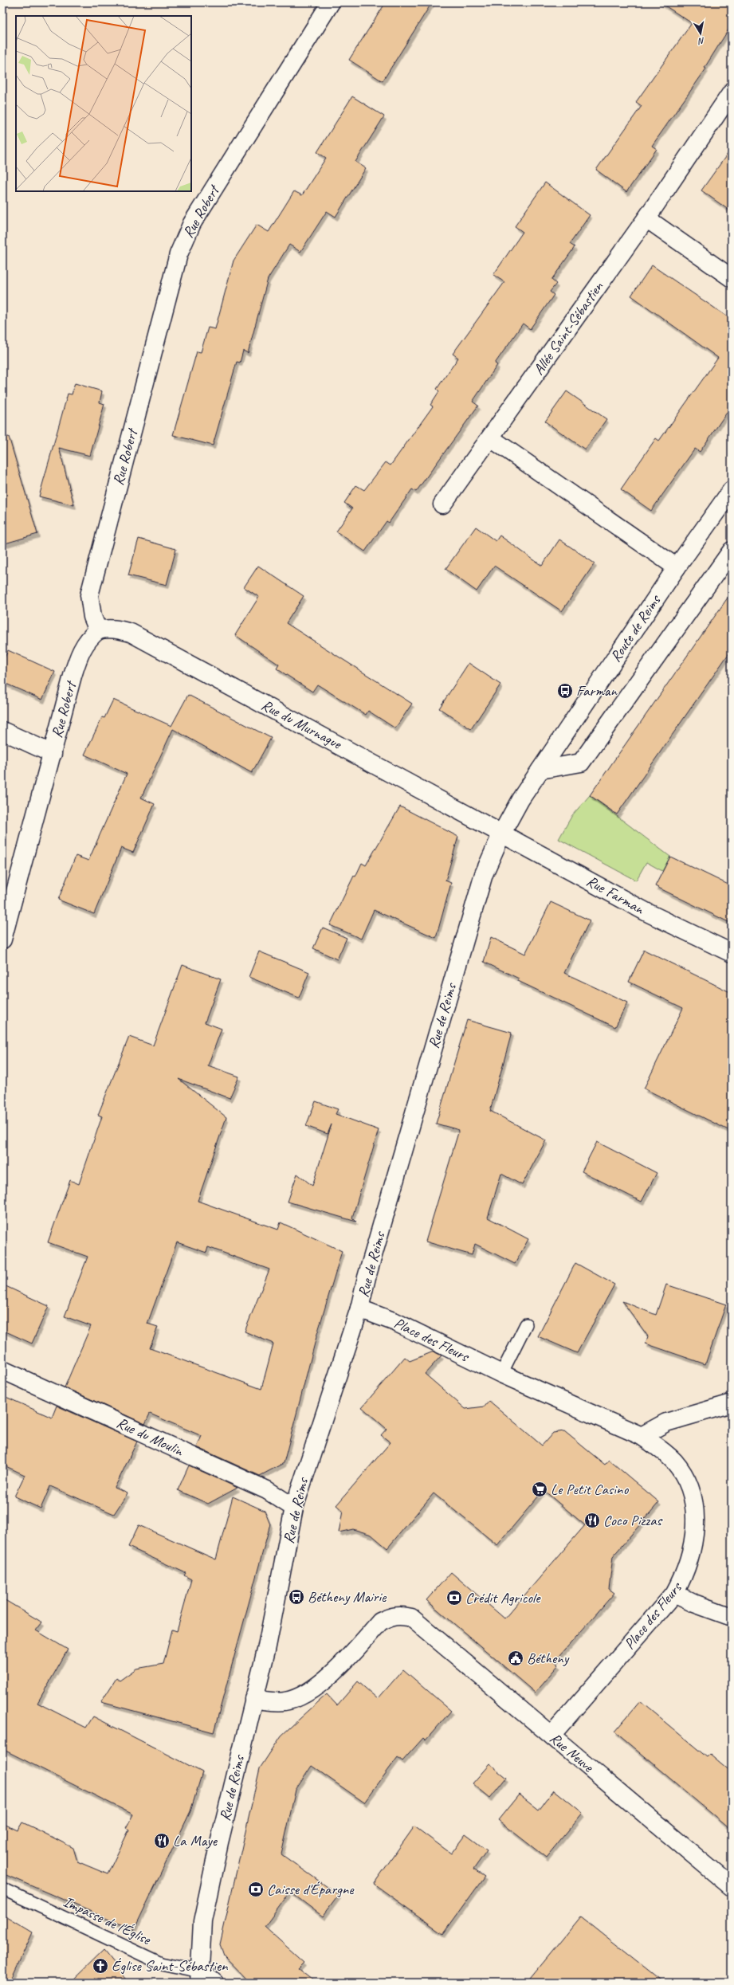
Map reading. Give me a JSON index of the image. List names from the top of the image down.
{
  "streets": {
    "street": [
      "Rue Robert",
      "Allée Saint-Sébastien",
      "Route de Reims",
      "Rue du Murnague",
      "Rue Farman",
      "Rue de Reims",
      "Place des Fleurs",
      "Rue du Moulin",
      "Rue Neuve"
    ],
    "lane": ["Impasse de l'Église"]
  },
  "crossings": [
    ["Rue Robert", "Rue du Murnague"],
    ["Route de Reims", "Rue du Murnague"],
    ["Route de Reims", "Rue Farman"],
    ["Route de Reims", "Rue de Reims"],
    ["Rue du Murnague", "Rue Farman"],
    ["Rue du Murnague", "Rue de Reims"],
    ["Rue Farman", "Rue de Reims"],
    ["Rue de Reims", "Place des Fleurs"],
    ["Rue de Reims", "Rue du Moulin"],
    ["Rue de Reims", "Rue Neuve"],
    ["Rue de Reims", "Impasse de l'Église"],
    ["Place des Fleurs", "Rue Neuve"]
  ],
  "places": {
    "bus stop": ["Farman", "Bétheny Mairie"],
    "supermarket": ["Le Petit Casino"],
    "restaurant": ["Coco Pizzas", "La Maye"],
    "bank": ["Crédit Agricole", "Caisse d'Épargne"],
    "public building": ["Bétheny"],
    "church": ["Église Saint-Sébastien"]
  },
  "north": "bottom"
}
